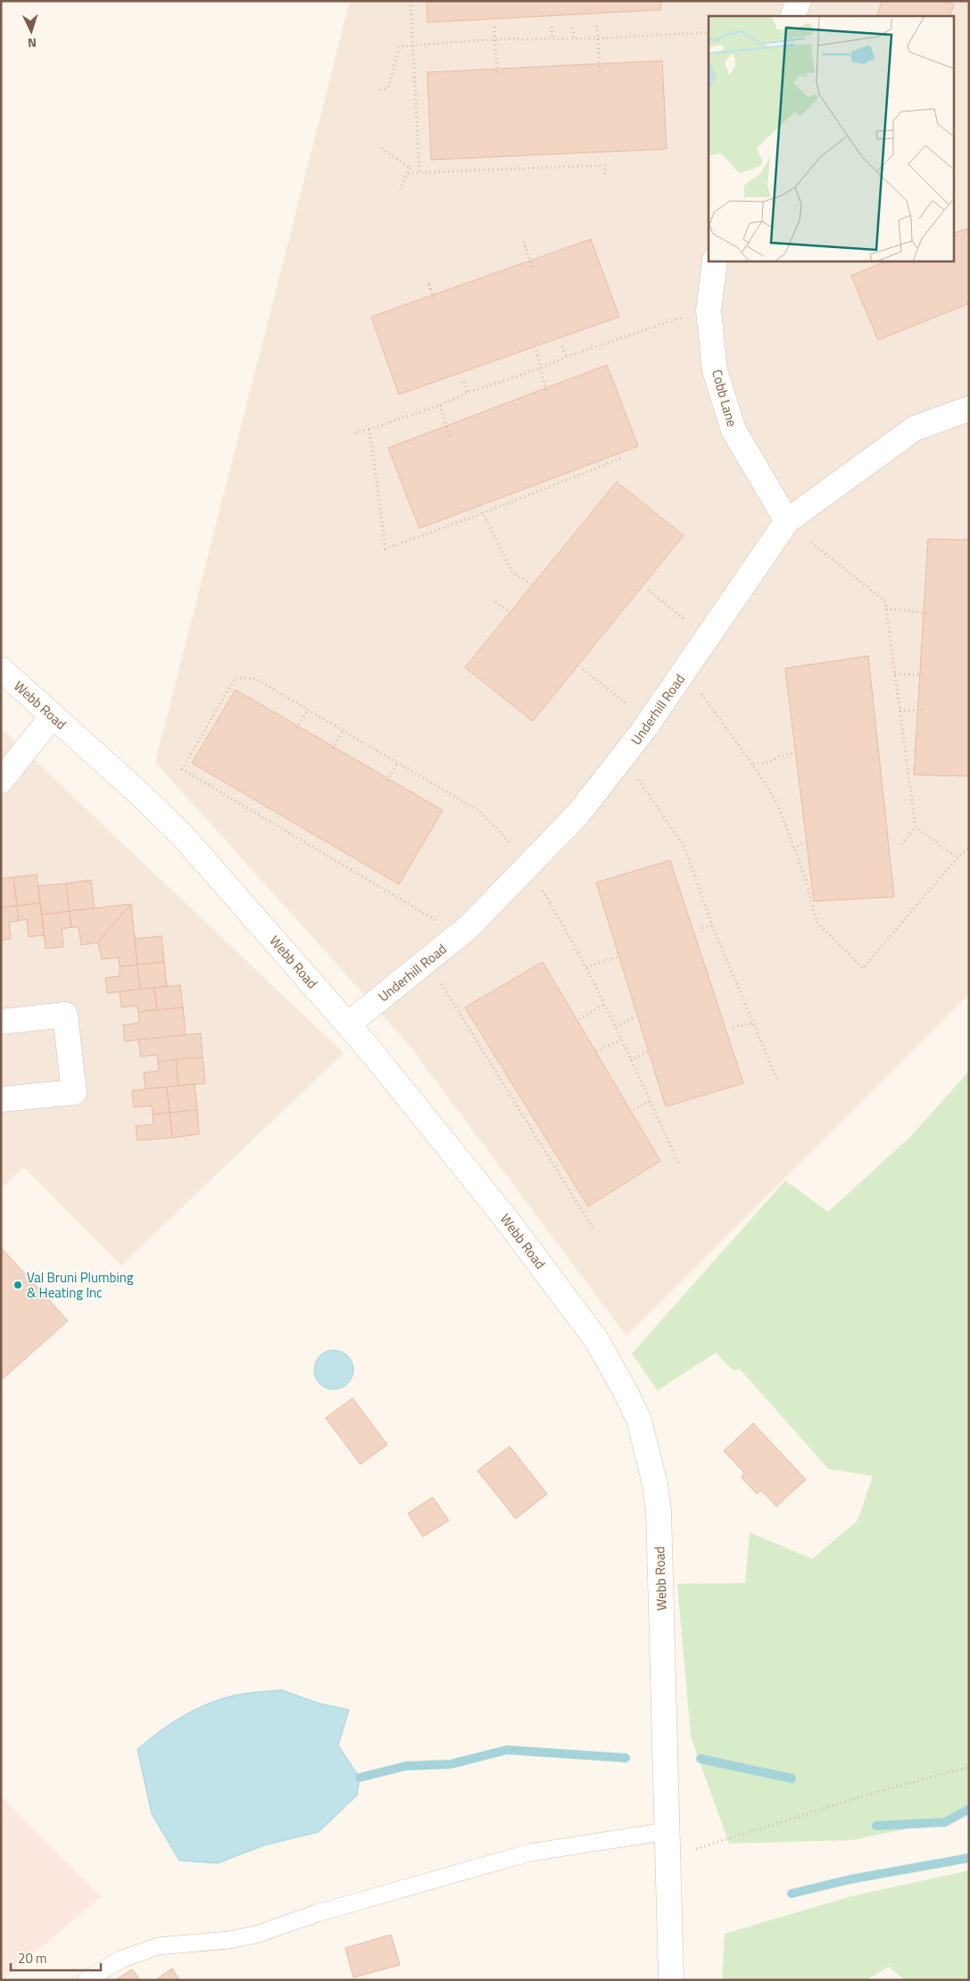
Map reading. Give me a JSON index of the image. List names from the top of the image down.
{
  "streets": {
    "street": ["Cobb Lane", "Webb Road", "Underhill Road"]
  },
  "crossings": [
    ["Cobb Lane", "Underhill Road"],
    ["Webb Road", "Underhill Road"]
  ],
  "places": ["Val Bruni Plumbing & Heating Inc"],
  "scale_bar": "20 m",
  "north": "bottom"
}
